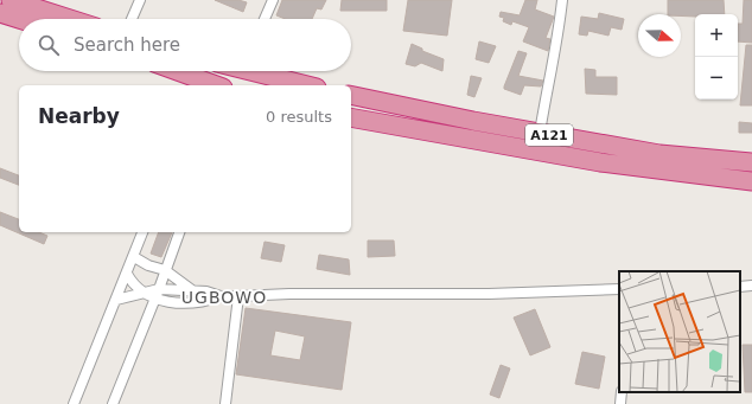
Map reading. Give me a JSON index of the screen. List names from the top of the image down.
{
  "streets": {
    "highway": ["A121"]
  },
  "districts": ["UGBOWO"],
  "north": "right",
  "page": {
    "map_buttons": ["+", "−"],
    "search": "Search here",
    "heading": ["Nearby", "0 results"]
  }
}
